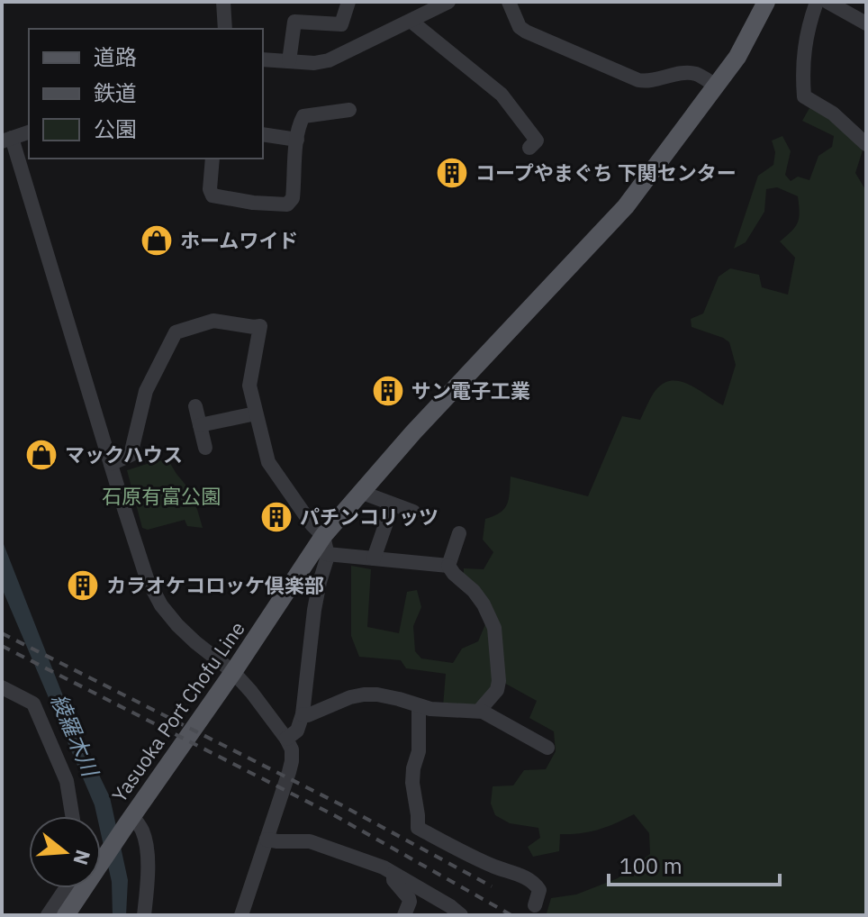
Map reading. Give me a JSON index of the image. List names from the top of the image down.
{
  "streets": {
    "main road": ["Yasuoka Port Chofu Line"]
  },
  "water": ["綾羅木川"],
  "parks": ["石原有富公園"],
  "places": {
    "building": [
      "コープやまぐち 下関センター",
      "サン電子工業",
      "パチンコリッツ",
      "カラオケコロッケ倶楽部"
    ],
    "shop": ["ホームワイド", "マックハウス"]
  },
  "legend": ["道路", "鉄道", "公園"],
  "scale_bar": "100 m",
  "north": "right"
}
